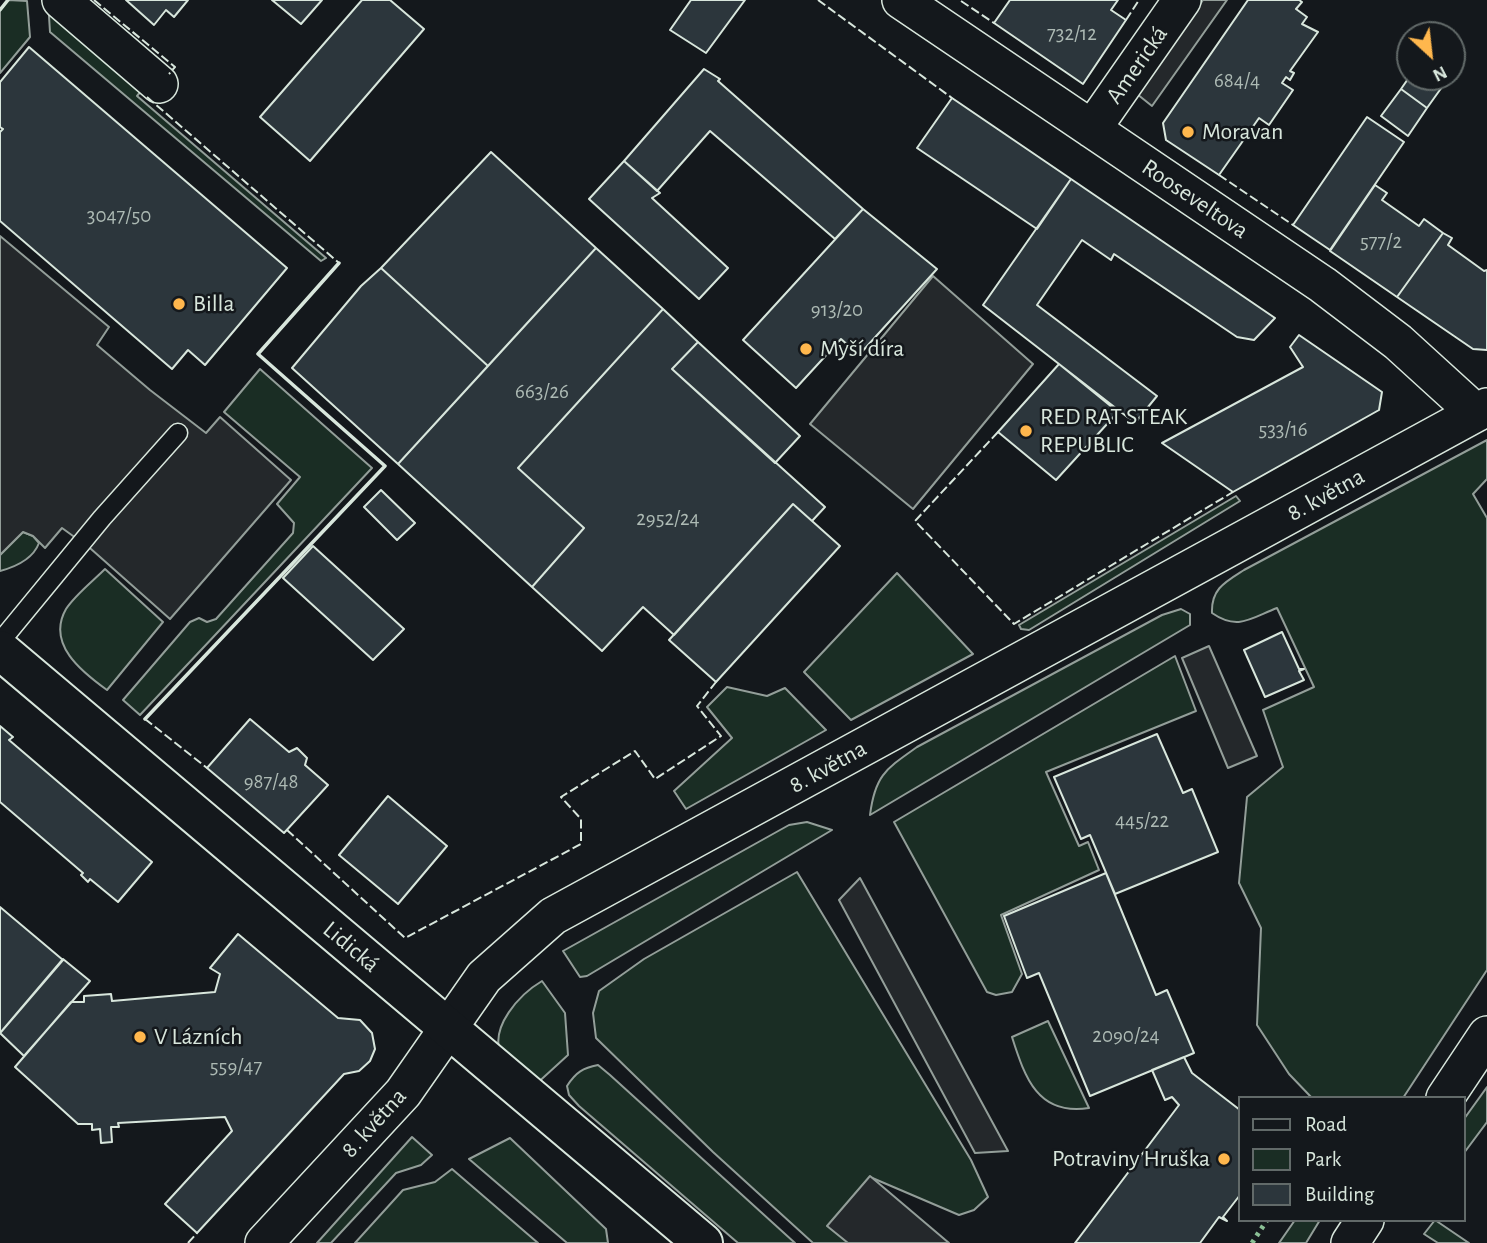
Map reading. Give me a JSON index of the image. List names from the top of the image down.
{
  "streets": {
    "main road": ["Lidická"],
    "street": ["Americká", "Rooseveltova", "8. května"]
  },
  "crossings": [
    ["Americká", "Rooseveltova"],
    ["Rooseveltova", "8. května"],
    ["8. května", "Lidická"]
  ],
  "places": [
    "Moravan",
    "Billa",
    "Myší díra",
    "RED RAT STEAK REPUBLIC",
    "V Lázních",
    "Potraviny Hruška"
  ],
  "house_numbers": [
    "732/12",
    "684/4",
    "3047/50",
    "577/2",
    "913/20",
    "663/26",
    "533/16",
    "2952/24",
    "987/48",
    "445/22",
    "2090/24",
    "559/47"
  ],
  "legend": ["Road", "Park", "Building"],
  "north": "bottom right"
}
